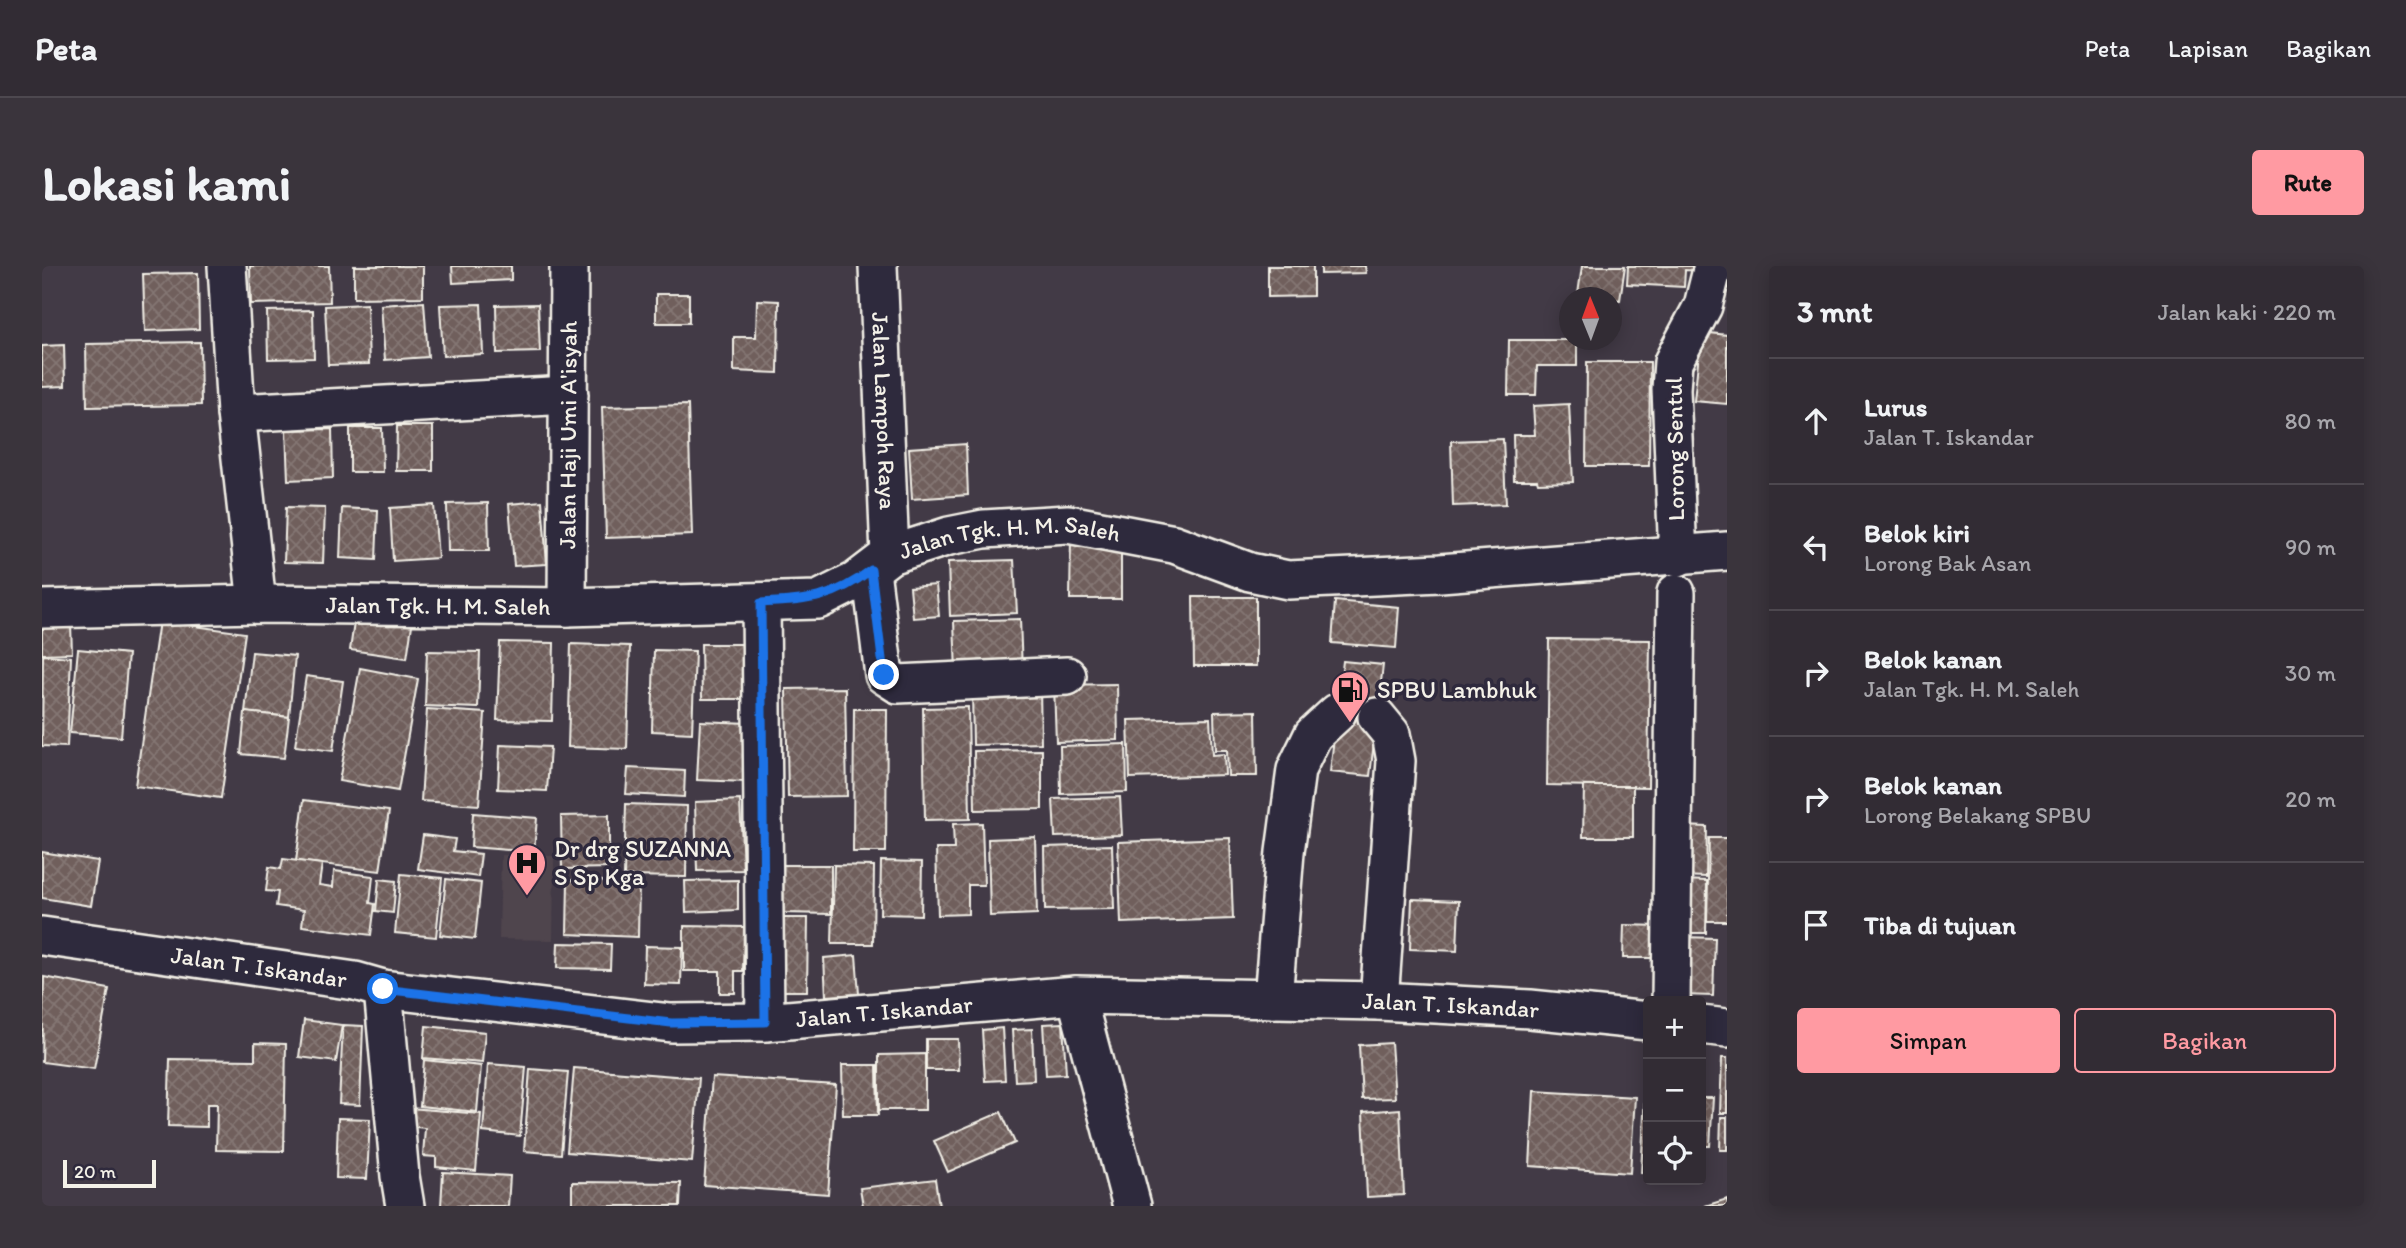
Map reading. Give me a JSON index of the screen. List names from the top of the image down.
{
  "streets": {
    "street": [
      "Jalan Lampoh Raya",
      "Jalan Haji Umi A'isyah",
      "Lorong Sentul",
      "Jalan Tgk. H. M. Saleh",
      "Jalan T. Iskandar"
    ]
  },
  "crossings": [
    ["Jalan Lampoh Raya", "Jalan Tgk. H. M. Saleh"],
    ["Jalan Haji Umi A'isyah", "Jalan Tgk. H. M. Saleh"],
    ["Lorong Sentul", "Jalan Tgk. H. M. Saleh"]
  ],
  "places": {
    "fuel station": ["SPBU Lambhuk"],
    "hospital": ["Dr drg SUZANNA S Sp Kga"]
  },
  "scale_bar": "20 m",
  "north": "top",
  "page": {
    "header": "Peta",
    "nav": ["Peta", "Lapisan", "Bagikan"],
    "buttons": [
      "Rute",
      ["Simpan", "Bagikan"]
    ],
    "title": "Lokasi kami",
    "heading": ["3 mnt", "Jalan kaki · 220 m"],
    "list": [
      ["Lurus", "Jalan T. Iskandar", "80 m"],
      ["Belok kiri", "Lorong Bak Asan", "90 m"],
      ["Belok kanan", "Jalan Tgk. H. M. Saleh", "30 m"],
      ["Belok kanan", "Lorong Belakang SPBU", "20 m"],
      "Tiba di tujuan"
    ],
    "map_buttons": ["+", "−"],
    "scale": "20 m"
  }
}
